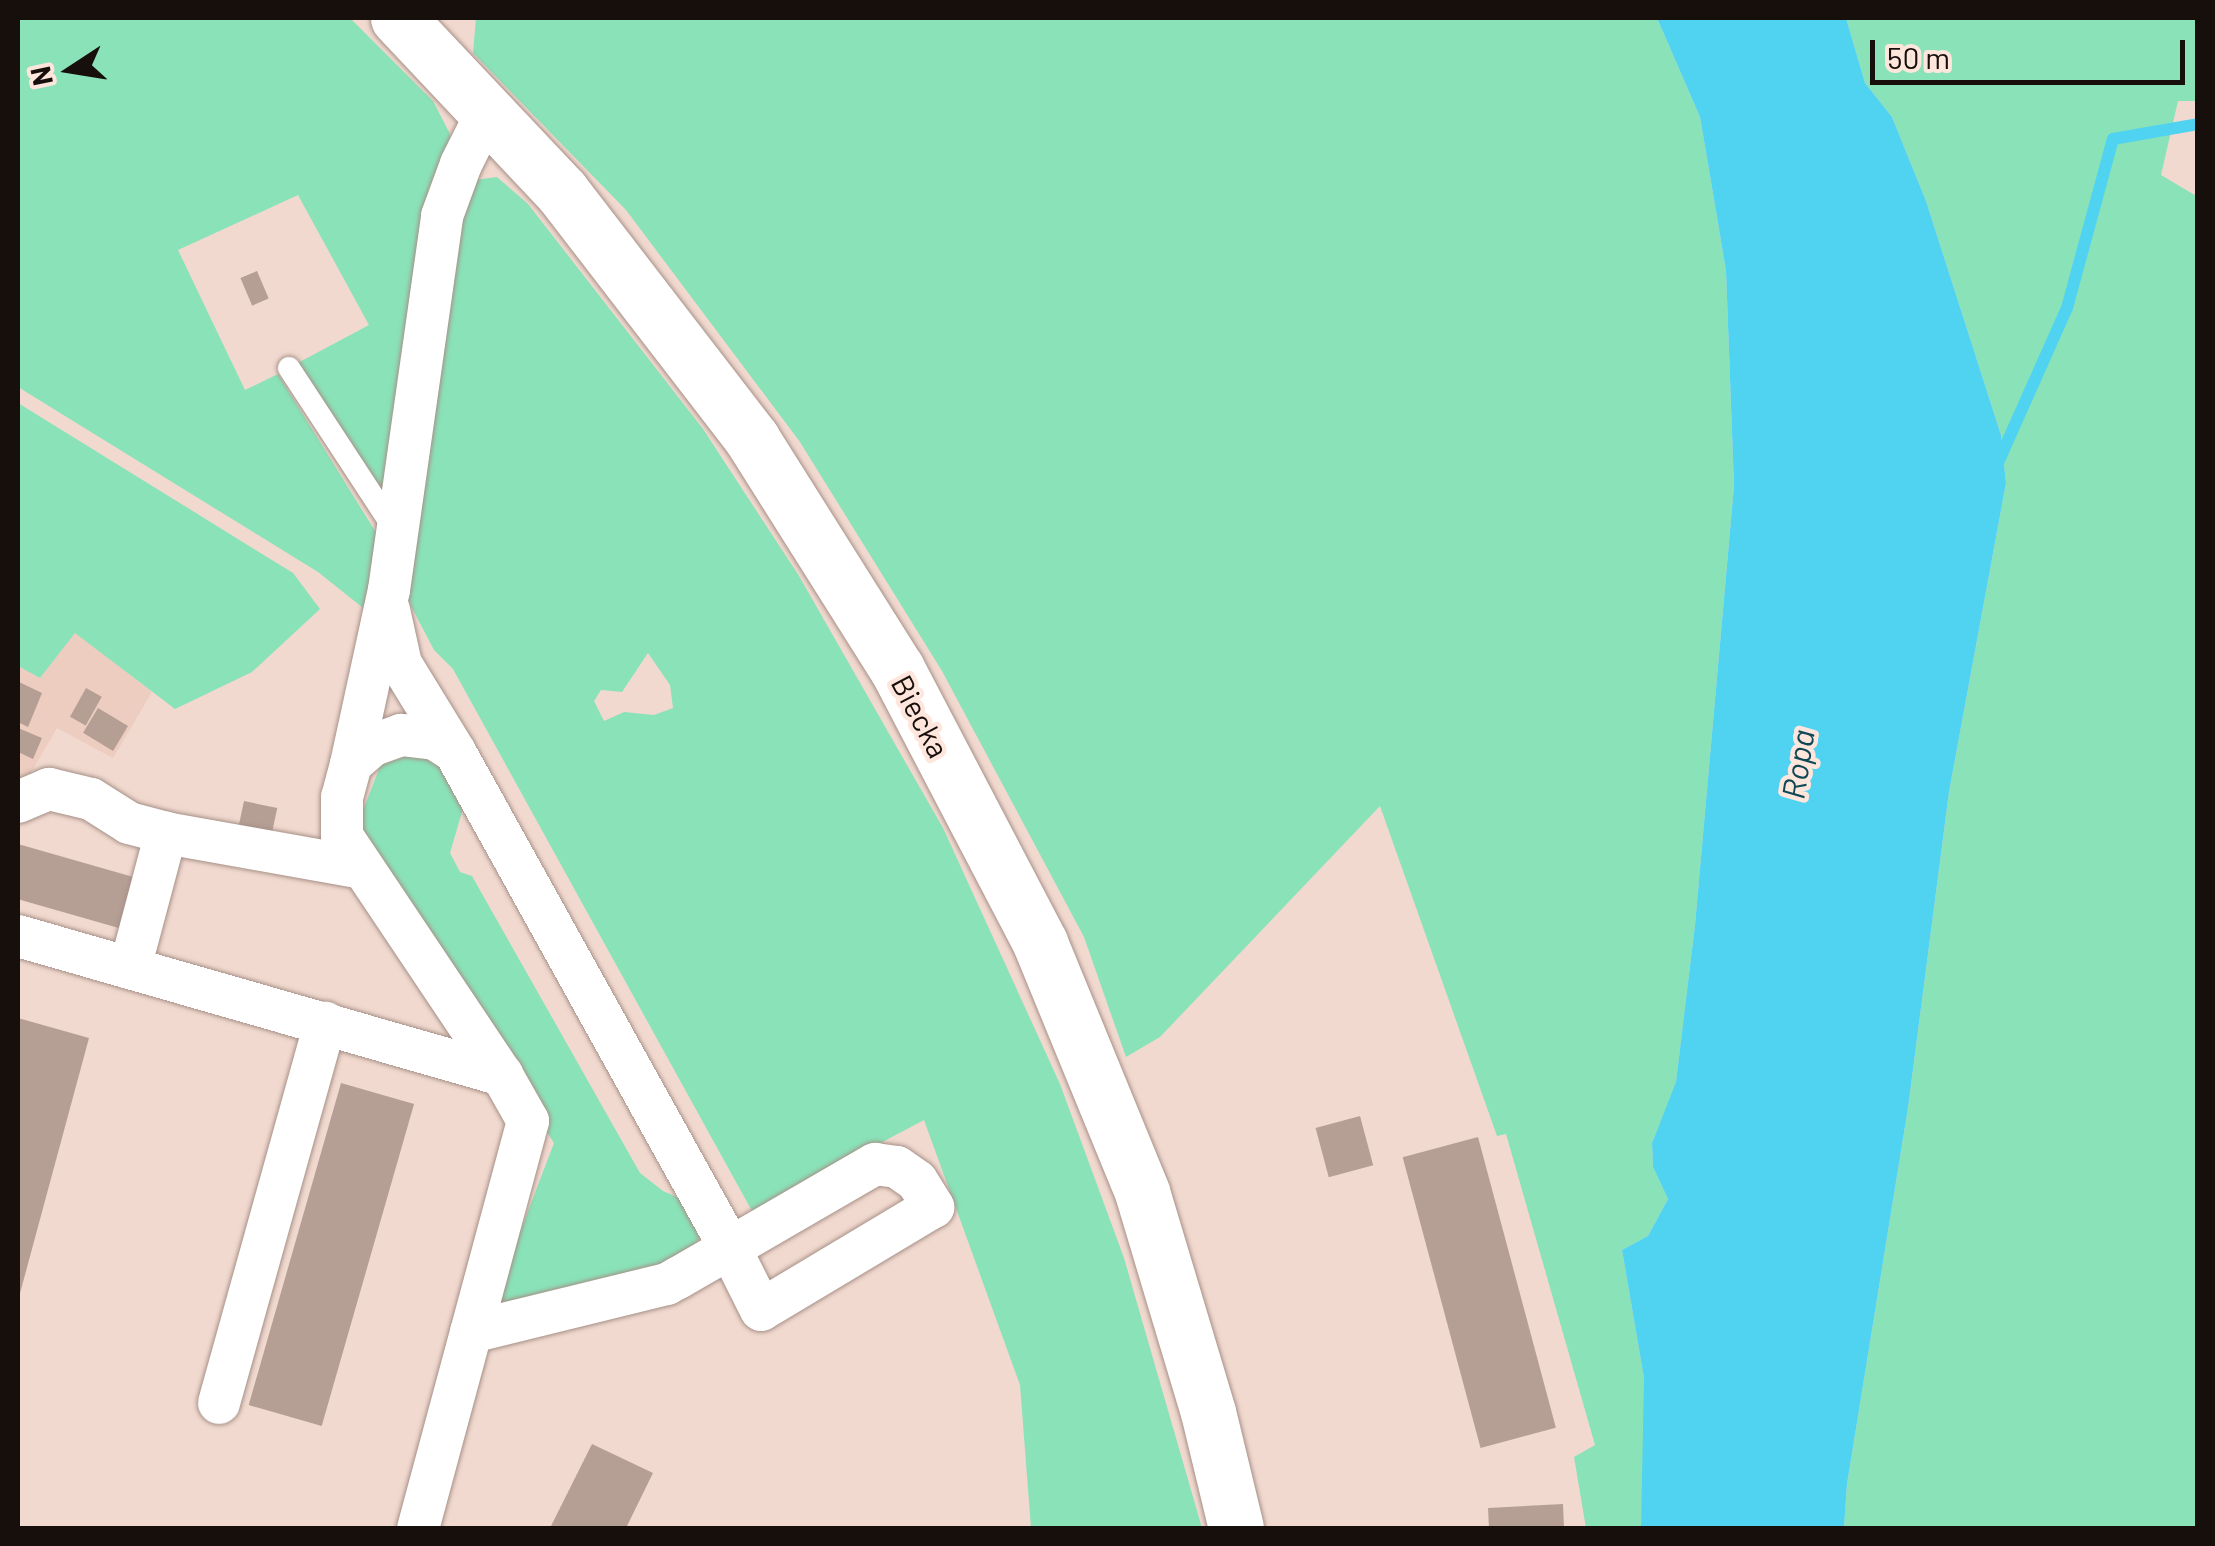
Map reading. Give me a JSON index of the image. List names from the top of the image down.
{
  "streets": {
    "main road": ["Biecka"]
  },
  "water": ["Ropa"],
  "scale_bar": "50 m",
  "north": "left"
}
